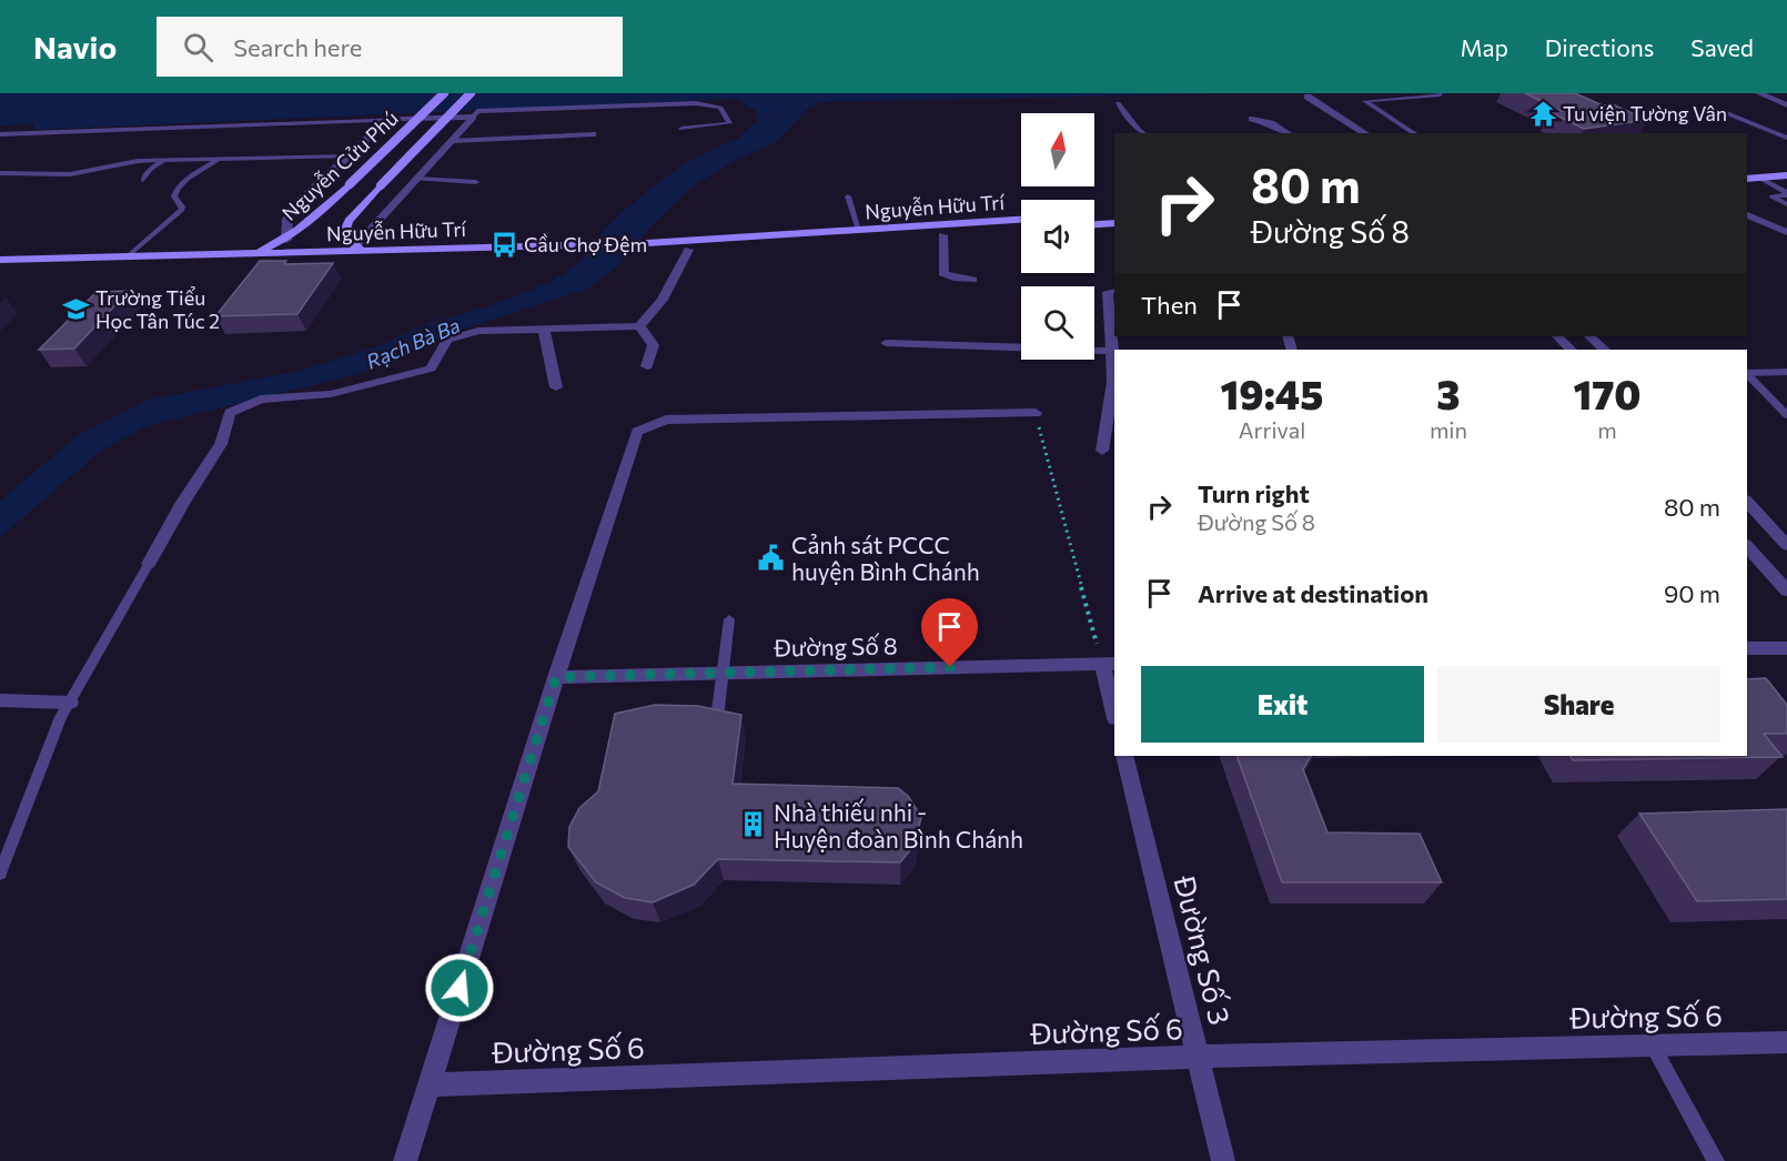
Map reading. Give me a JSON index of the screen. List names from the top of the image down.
{
  "streets": {
    "main road": ["Nguyễn Cửu Phú", "Nguyễn Hữu Trí"],
    "street": ["Đường Số 8", "Đường Số 3", "Đường Số 6"]
  },
  "crossings": [
    ["Nguyễn Cửu Phú", "Nguyễn Hữu Trí"],
    ["Đường Số 3", "Đường Số 6"]
  ],
  "water": ["Rạch Bà Ba"],
  "places": {
    "temple": ["Tu viện Tường Vân"],
    "bus stop": ["Cầu Chợ Đệm"],
    "school or university": ["Trường Tiểu Học Tân Túc 2"],
    "public building": ["Cảnh sát PCCC huyện Bình Chánh"],
    "building": ["Nhà thiếu nhi - Huyện đoàn Bình Chánh"]
  },
  "north": "top",
  "page": {
    "header": "Navio",
    "search": "Search here",
    "nav": ["Map", "Directions", "Saved"],
    "turn": ["80 m", "Đường Số 8"],
    "then": "Then",
    "eta": [
      "19:45",
      "Arrival",
      "3",
      "min",
      "170",
      "m"
    ],
    "list": [
      {
        "name": "Turn right",
        "note": "Đường Số 8",
        "value": "80 m"
      },
      {
        "name": "Arrive at destination",
        "value": "90 m"
      }
    ],
    "buttons": ["Exit", "Share"]
  }
}
